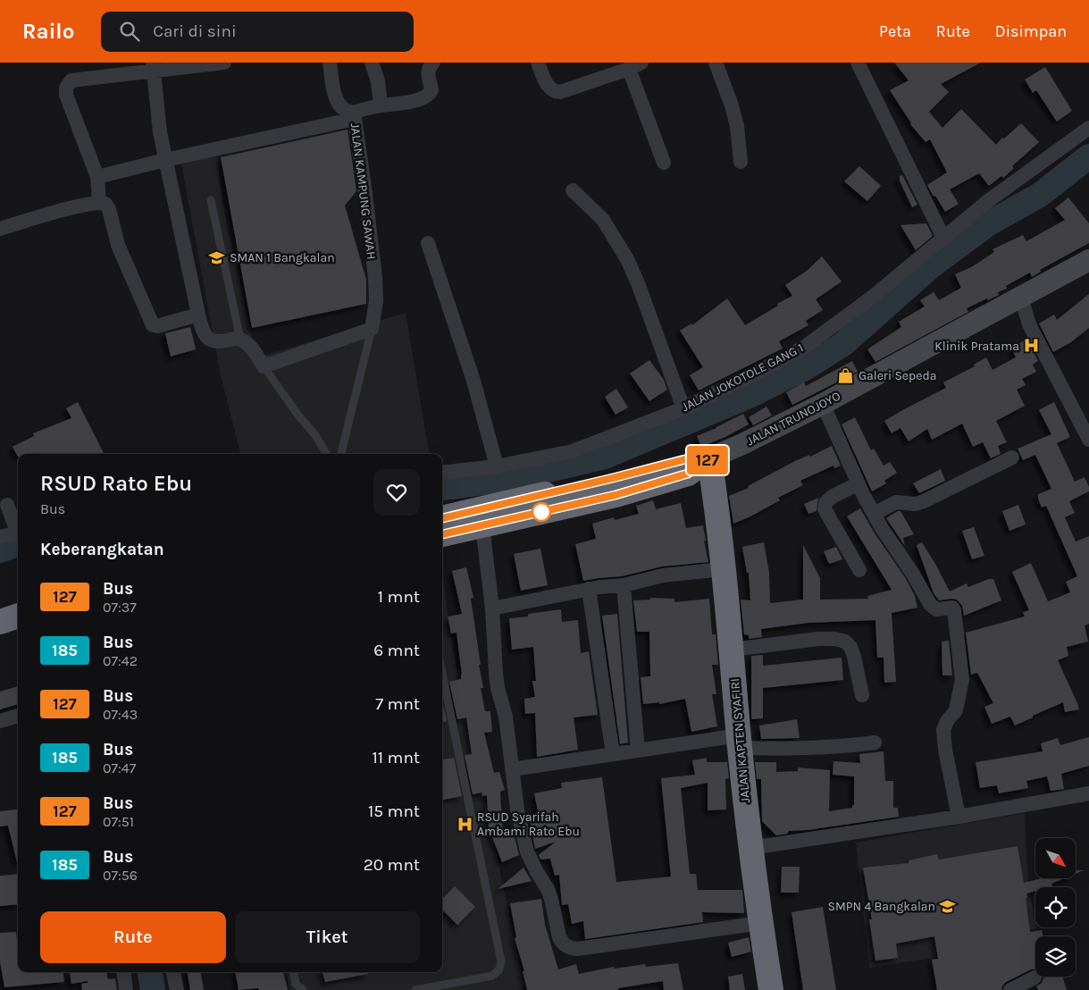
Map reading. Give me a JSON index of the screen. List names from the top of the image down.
{
  "streets": {
    "highway": ["JALAN KAPTEN SYAFIRI"],
    "main road": ["JALAN TRUNOJOYO"],
    "street": ["JALAN KAMPUNG SAWAH", "JALAN JOKOTOLE GANG 1"]
  },
  "crossings": [
    ["JALAN TRUNOJOYO", "JALAN KAPTEN SYAFIRI"]
  ],
  "places": {
    "school or university": ["SMAN 1 Bangkalan", "SMPN 4 Bangkalan"],
    "hospital": ["Klinik Pratama", "RSUD Syarifah Ambami Rato Ebu"],
    "shop": ["Galeri Sepeda"]
  },
  "lines": ["bus line 127"],
  "north": "bottom right",
  "page": {
    "header": "Railo",
    "search": "Cari di sini",
    "nav": ["Peta", "Rute", "Disimpan"],
    "on_map": "127",
    "heading": [
      ["RSUD Rato Ebu", "Bus"],
      "Keberangkatan"
    ],
    "list": [
      {
        "mark": "127",
        "name": "Bus",
        "note": "07:37",
        "value": "1 mnt"
      },
      {
        "mark": "185",
        "name": "Bus",
        "note": "07:42",
        "value": "6 mnt"
      },
      {
        "mark": "127",
        "name": "Bus",
        "note": "07:43",
        "value": "7 mnt"
      },
      {
        "mark": "185",
        "name": "Bus",
        "note": "07:47",
        "value": "11 mnt"
      },
      {
        "mark": "127",
        "name": "Bus",
        "note": "07:51",
        "value": "15 mnt"
      },
      {
        "mark": "185",
        "name": "Bus",
        "note": "07:56",
        "value": "20 mnt"
      }
    ],
    "buttons": ["Rute", "Tiket"]
  }
}
